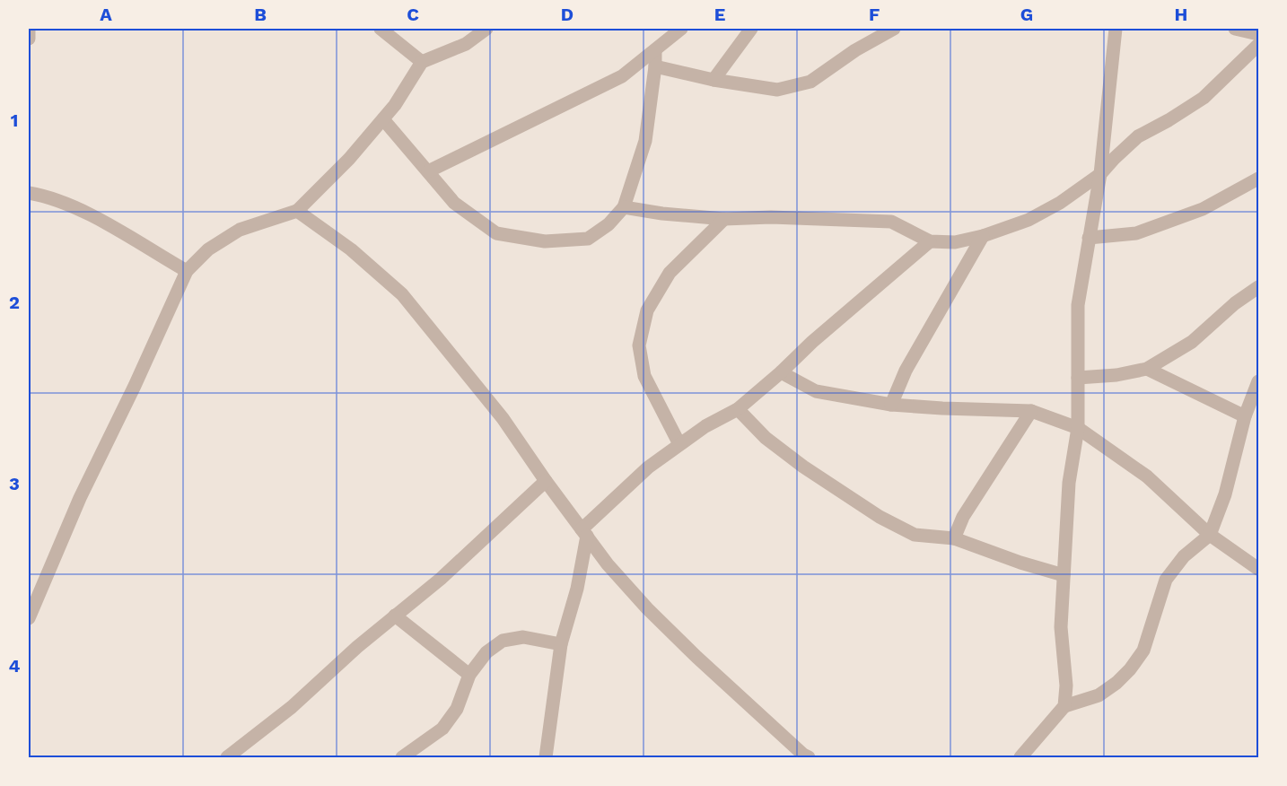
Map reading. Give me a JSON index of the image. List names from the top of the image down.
{
  "grid": {
    "columns": [
      "A",
      "B",
      "C",
      "D",
      "E",
      "F",
      "G",
      "H"
    ],
    "rows": [
      "1",
      "2",
      "3",
      "4"
    ]
  }
}
